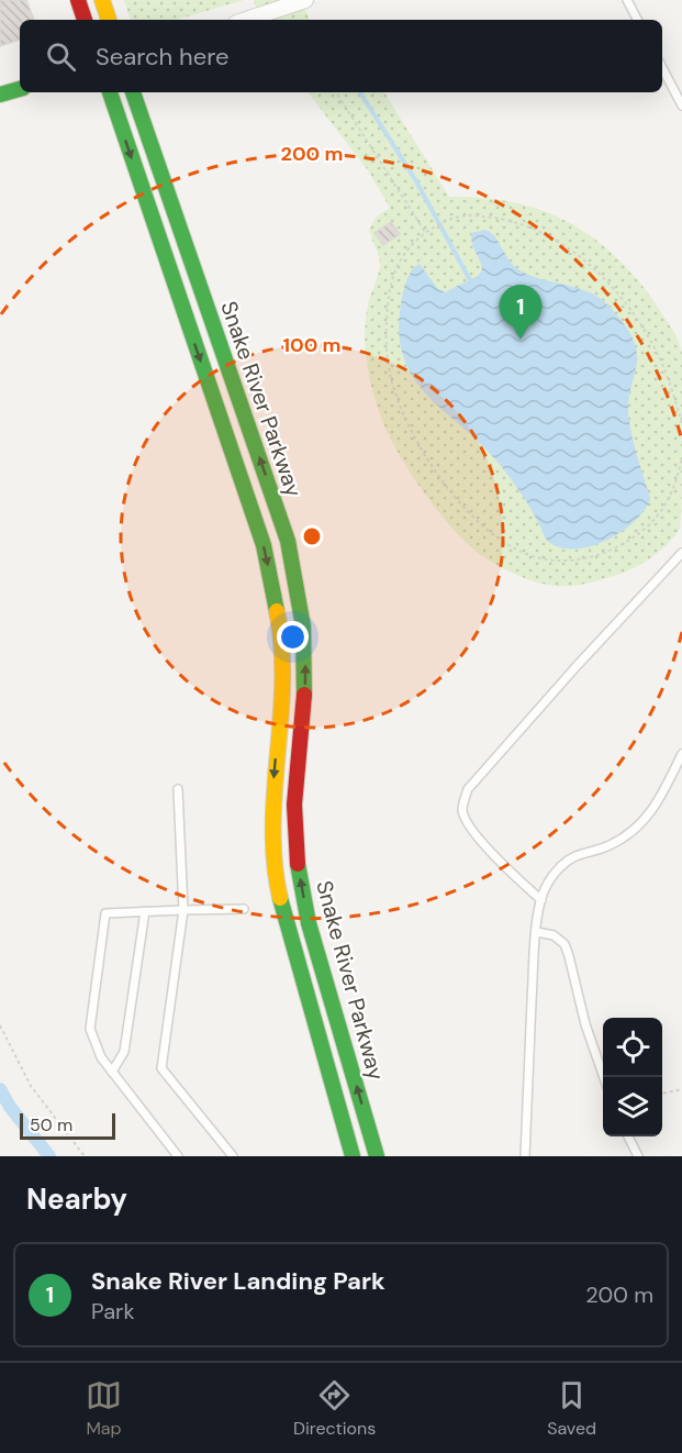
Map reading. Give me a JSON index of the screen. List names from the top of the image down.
{
  "streets": {
    "street": ["Snake River Parkway"]
  },
  "scale_bar": "50 m",
  "page": {
    "search": "Search here",
    "pins": "1",
    "scale": "50 m",
    "heading": "Nearby",
    "list": [
      {
        "mark": "1",
        "name": "Snake River Landing Park",
        "note": "Park",
        "value": "200 m"
      }
    ],
    "nav": ["Map", "Directions", "Saved"]
  },
  "rings": ["200 m", "100 m"]
}
